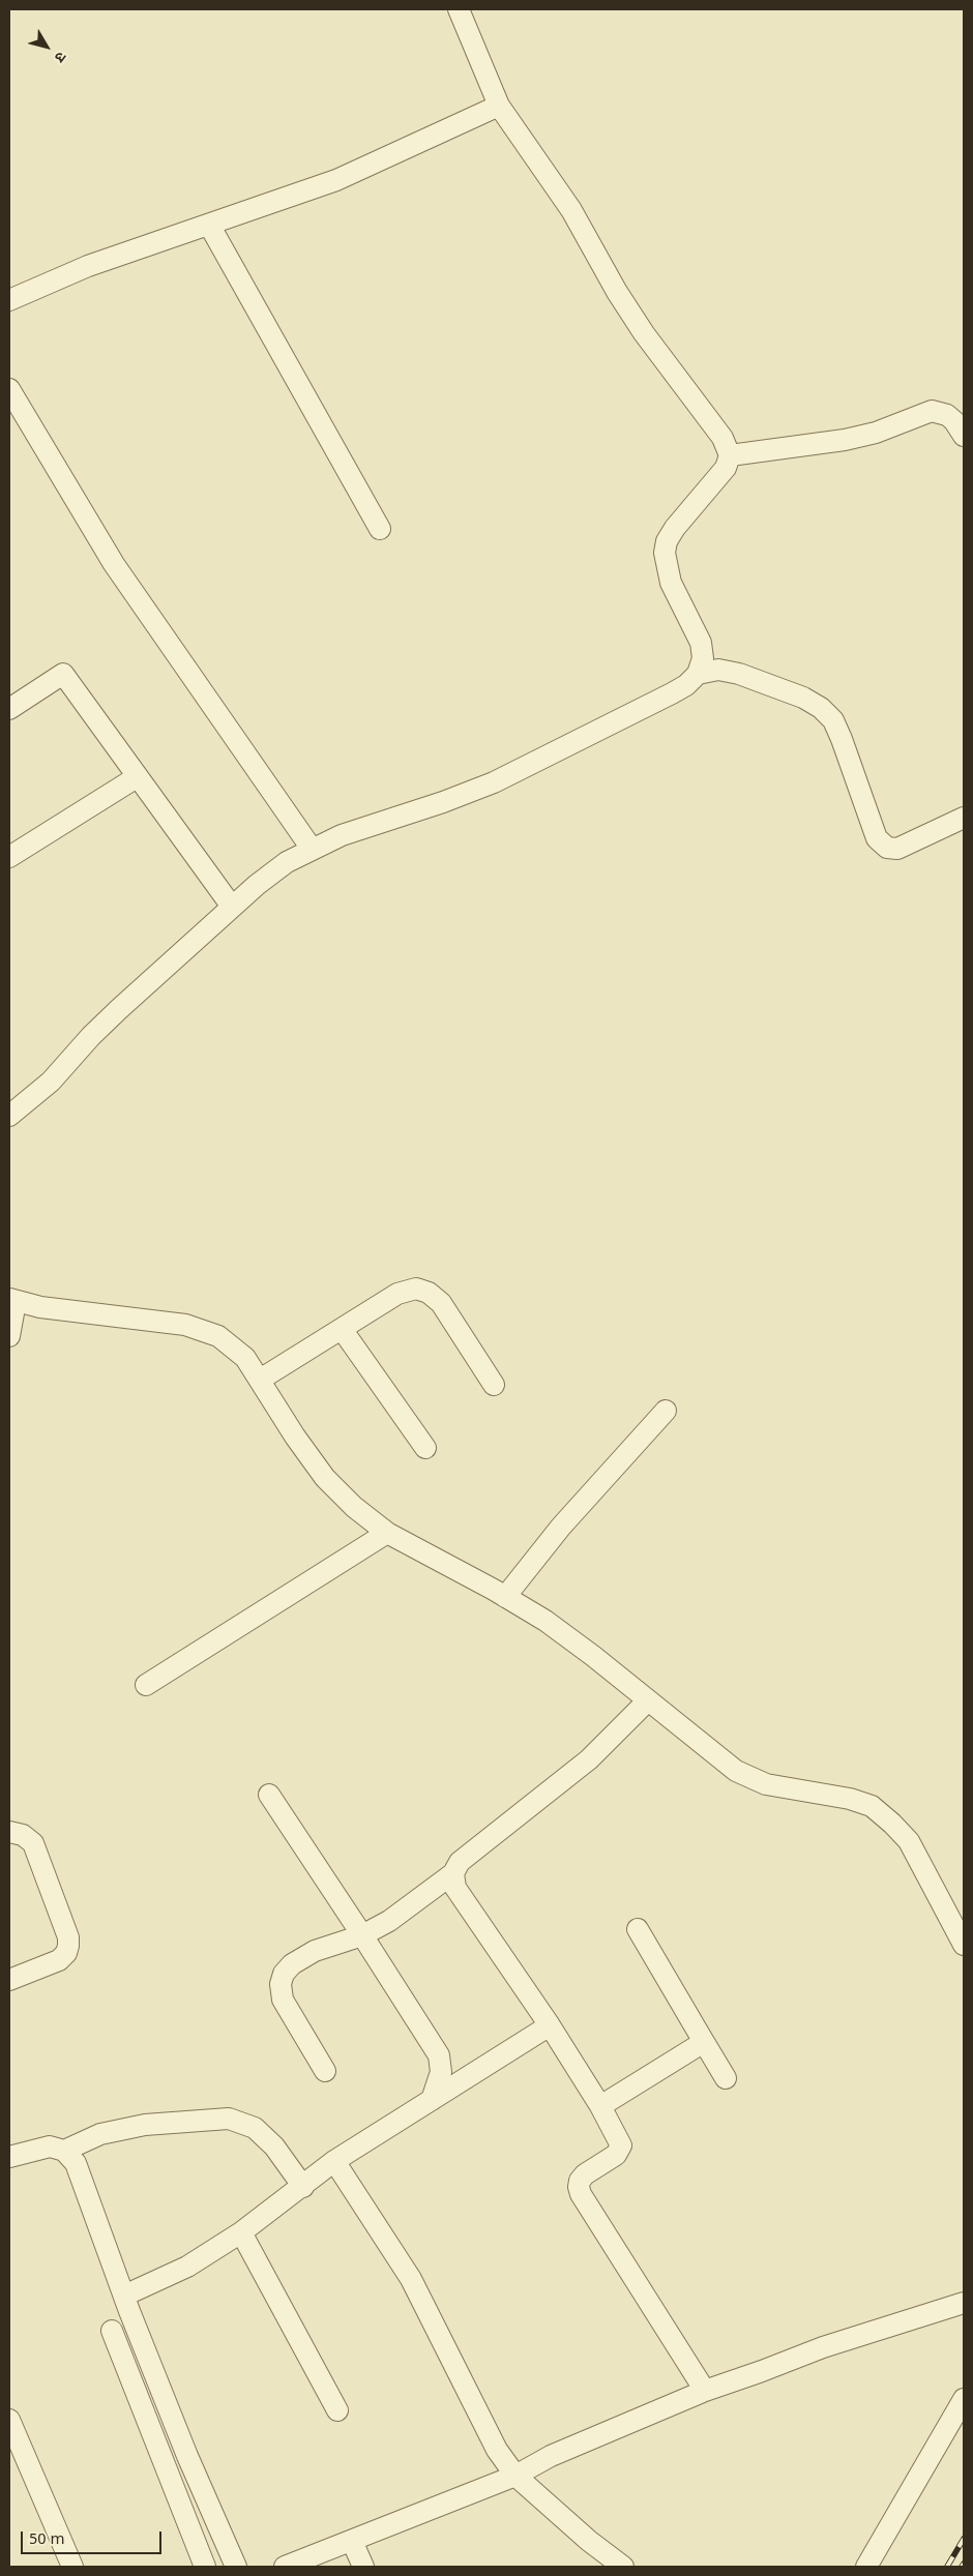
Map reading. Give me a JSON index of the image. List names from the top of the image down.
{
  "scale_bar": "50 m",
  "north": "bottom right"
}
